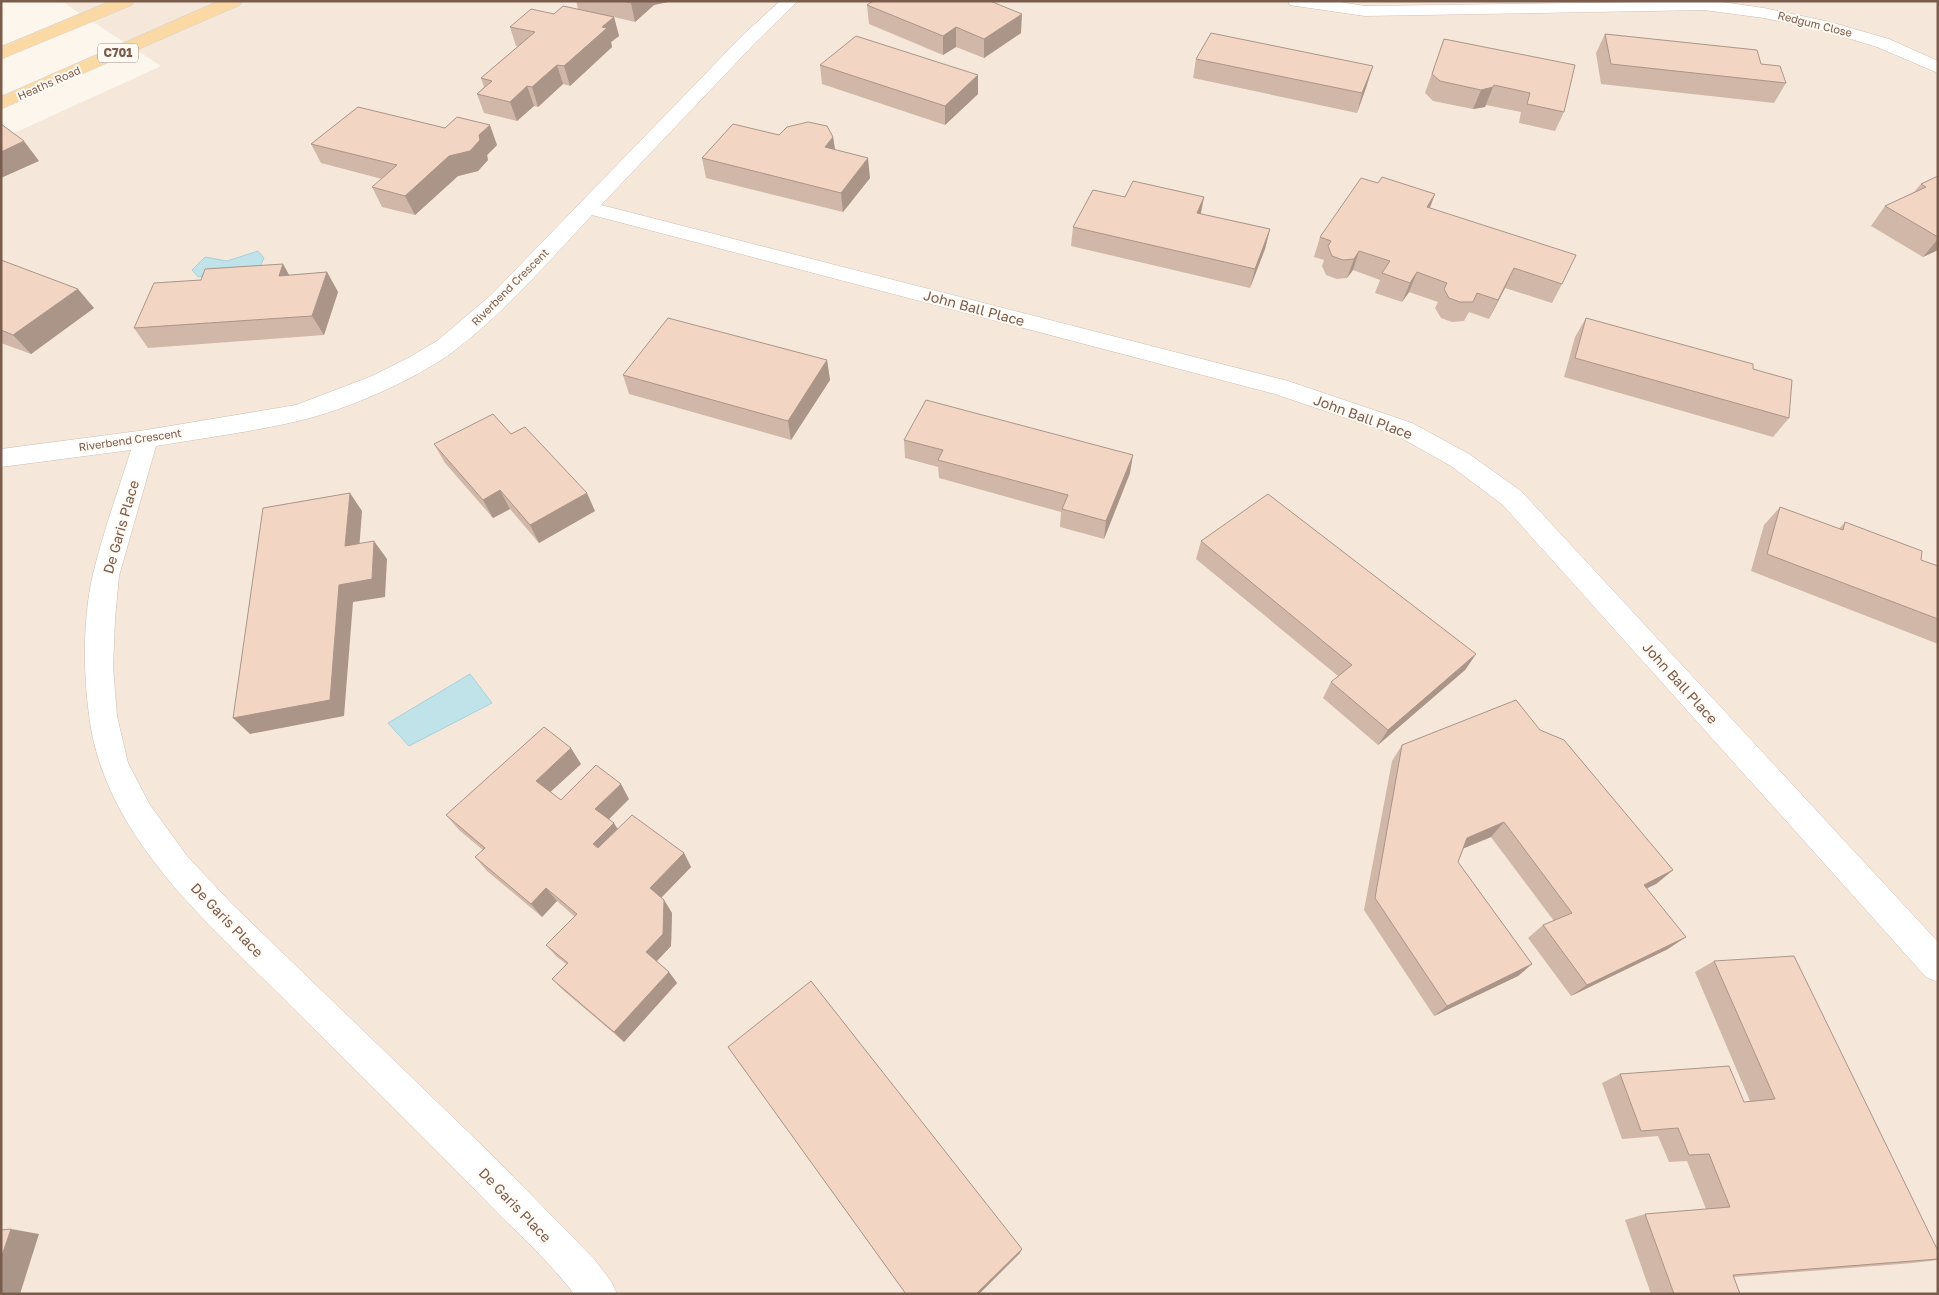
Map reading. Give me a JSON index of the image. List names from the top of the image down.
{
  "streets": {
    "main road": ["C701", "Heaths Road"],
    "street": [
      "Redgum Close",
      "Riverbend Crescent",
      "John Ball Place",
      "De Garis Place"
    ]
  },
  "crossings": [
    ["Riverbend Crescent", "John Ball Place"],
    ["Riverbend Crescent", "De Garis Place"]
  ]
}
